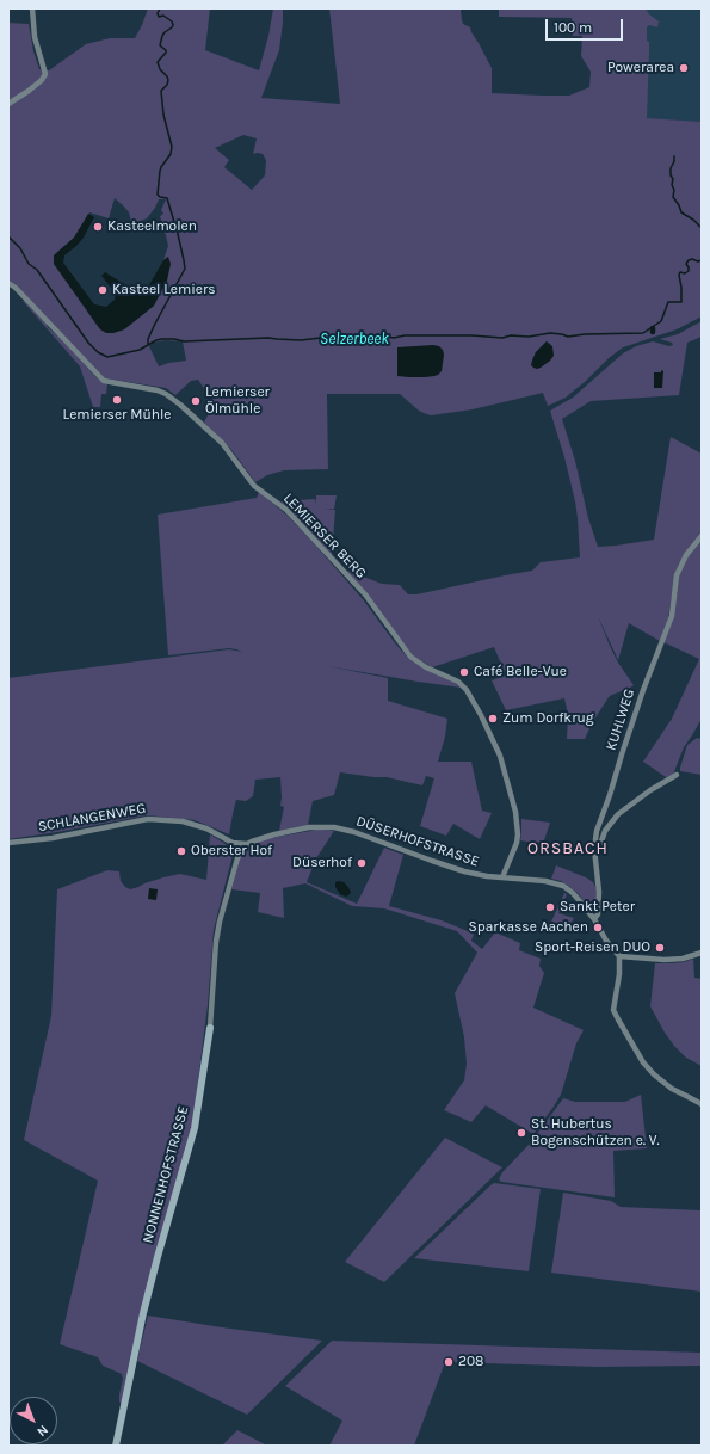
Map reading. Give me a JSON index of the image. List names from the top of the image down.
{
  "streets": {
    "street": [
      "LEMIERSER BERG",
      "KUHLWEG",
      "SCHLANGENWEG",
      "DÜSERHOFSTRASSE",
      "NONNENHOFSTRASSE"
    ]
  },
  "crossings": [
    ["LEMIERSER BERG", "DÜSERHOFSTRASSE"],
    ["KUHLWEG", "DÜSERHOFSTRASSE"],
    ["SCHLANGENWEG", "DÜSERHOFSTRASSE"],
    ["DÜSERHOFSTRASSE", "NONNENHOFSTRASSE"]
  ],
  "districts": ["ORSBACH"],
  "water": ["Selzerbeek"],
  "places": [
    "Powerarea",
    "Kasteelmolen",
    "Kasteel Lemiers",
    "Lemierser Mühle",
    "Lemierser Ölmühle",
    "Café Belle-Vue",
    "Zum Dorfkrug",
    "Oberster Hof",
    "Düserhof",
    "Sankt Peter",
    "Sparkasse Aachen",
    "Sport-Reisen DUO",
    "St. Hubertus Bogenschützen e. V.",
    "208"
  ],
  "scale_bar": "100 m",
  "north": "bottom right"
}
